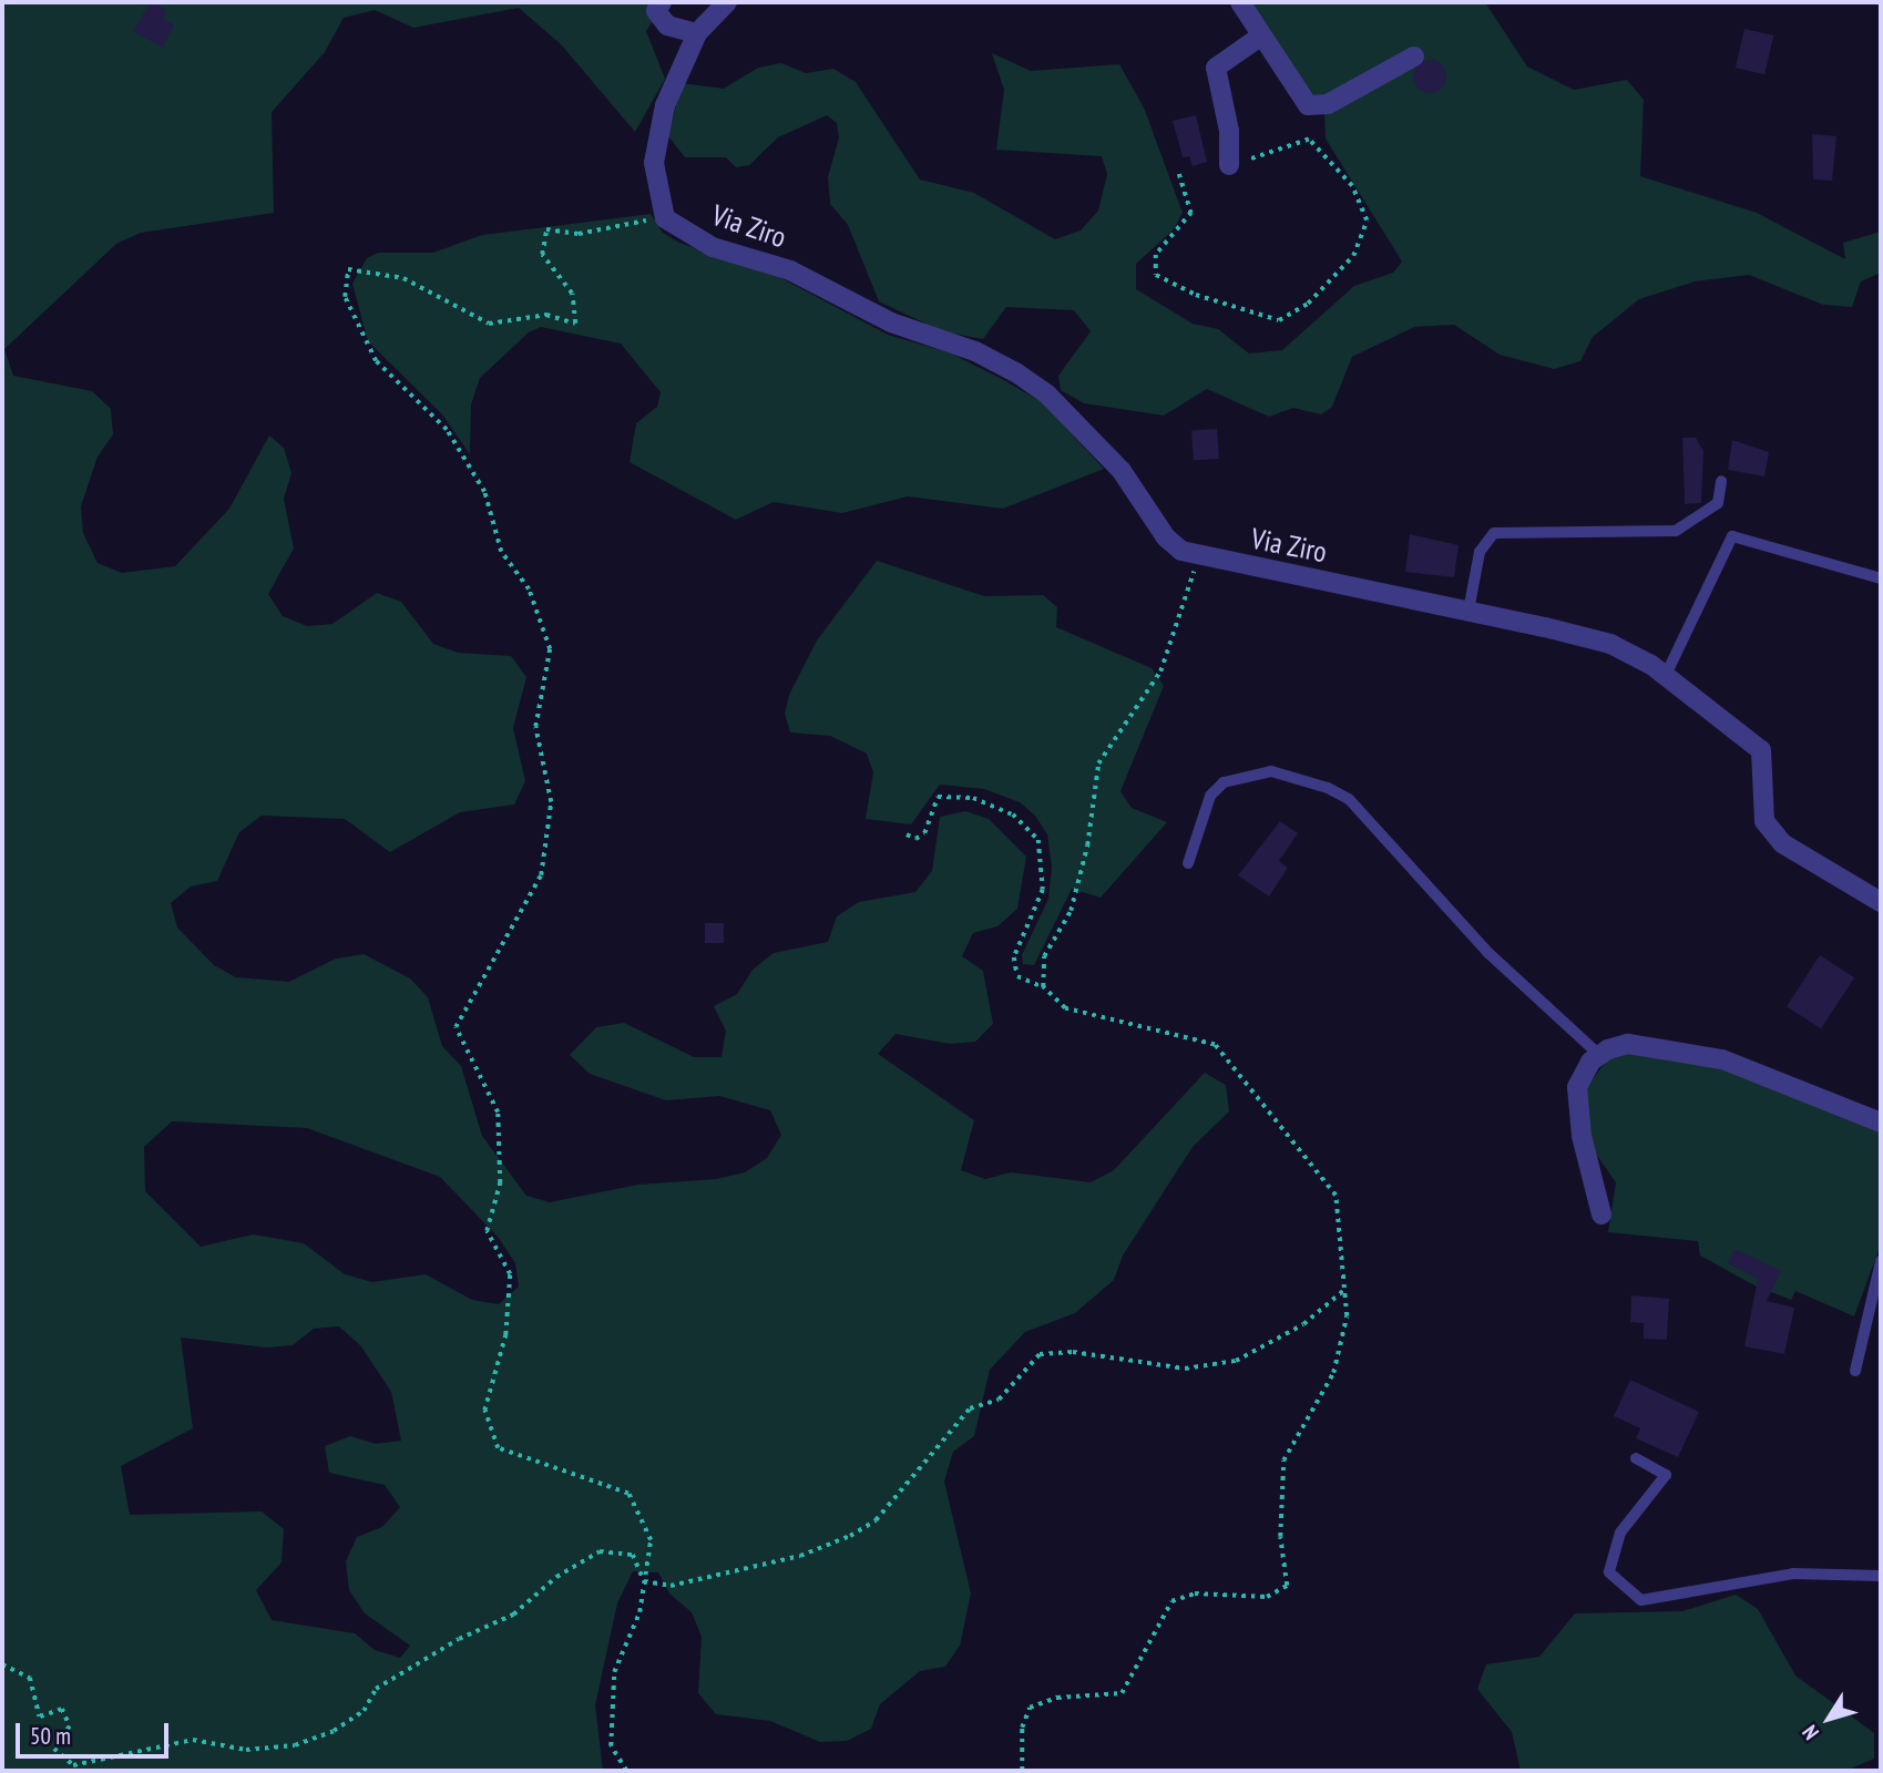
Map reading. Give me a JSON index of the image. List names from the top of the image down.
{
  "streets": {
    "street": ["Via Ziro"]
  },
  "scale_bar": "50 m",
  "north": "bottom left"
}
